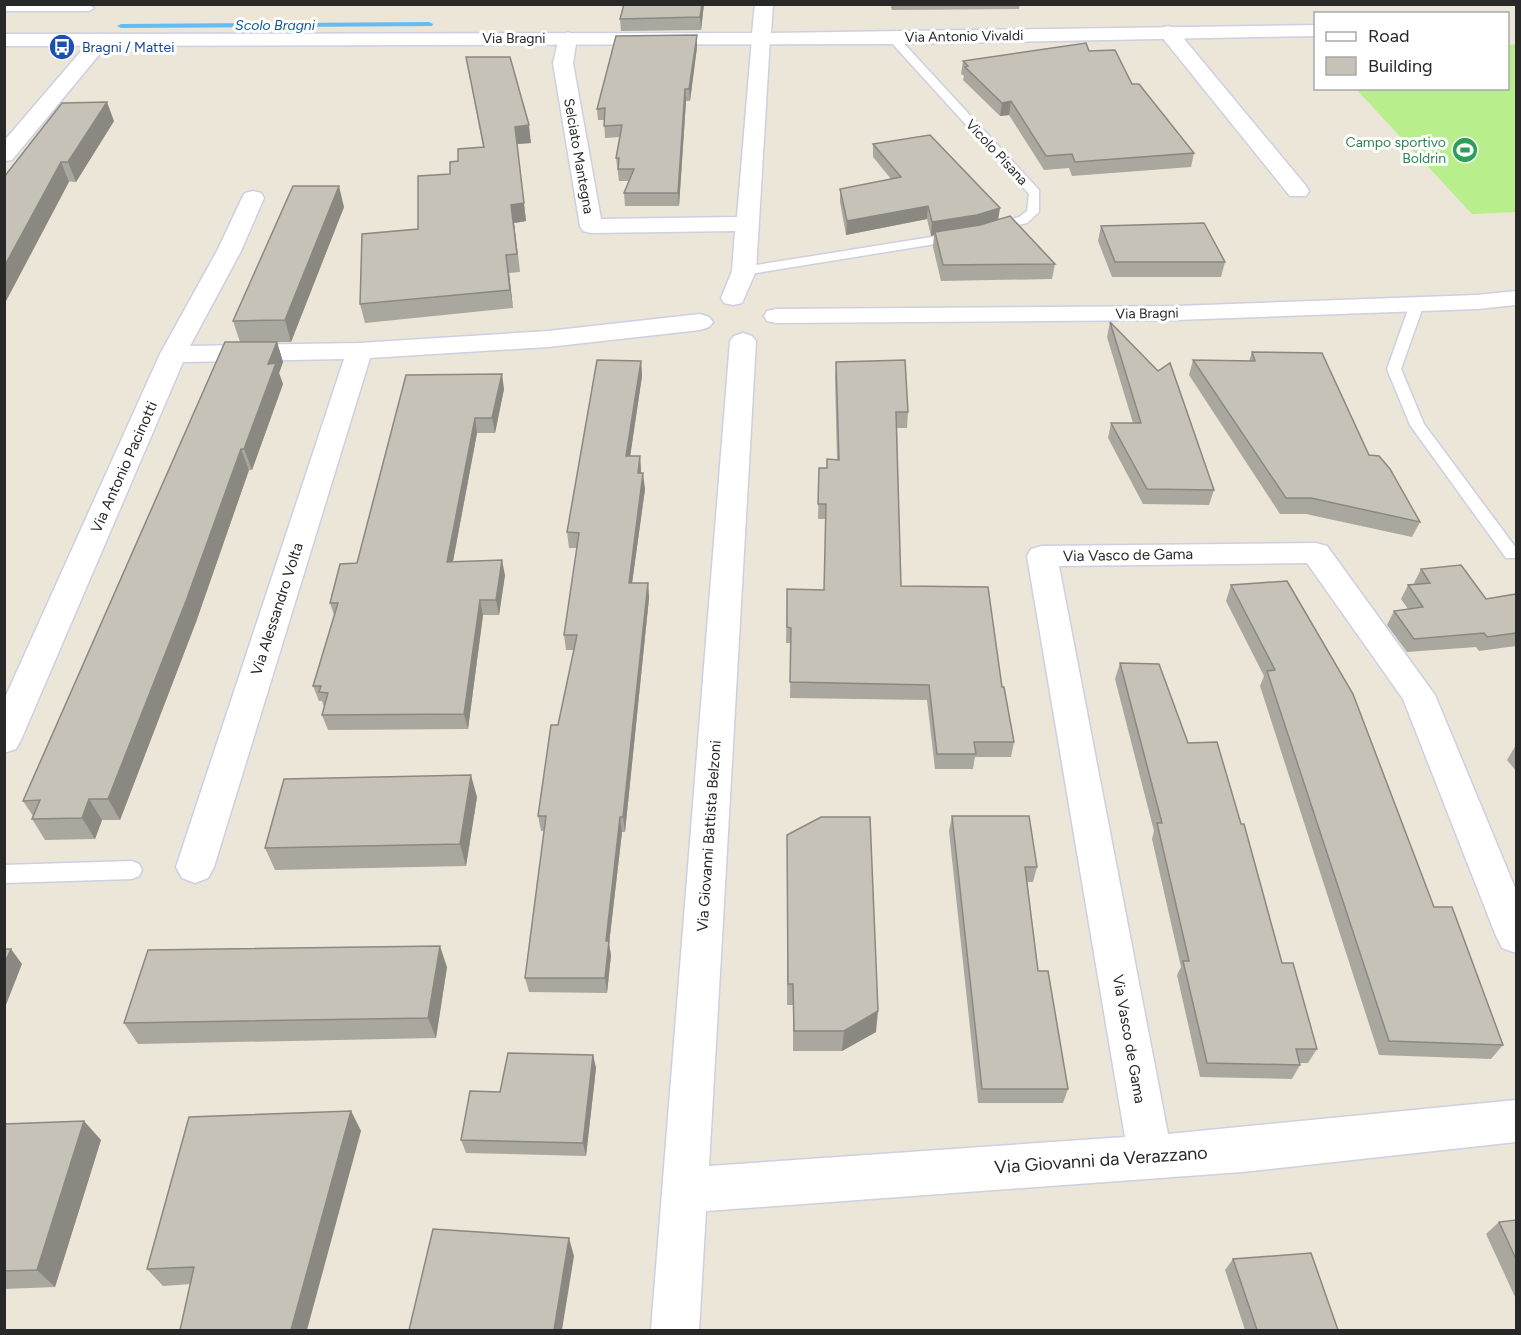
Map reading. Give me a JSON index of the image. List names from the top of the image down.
{
  "streets": {
    "street": [
      "Via Antonio Vivaldi",
      "Via Bragni",
      "Selciato Mantegna",
      "Via Antonio Pacinotti",
      "Via Vasco de Gama",
      "Via Alessandro Volta",
      "Via Giovanni Battista Belzoni",
      "Via Giovanni da Verazzano"
    ],
    "lane": ["Vicolo Pisana"]
  },
  "crossings": [
    ["Via Antonio Vivaldi", "Via Bragni"],
    ["Via Antonio Vivaldi", "Vicolo Pisana"],
    ["Via Bragni", "Selciato Mantegna"],
    ["Via Vasco de Gama", "Via Giovanni da Verazzano"],
    ["Via Giovanni Battista Belzoni", "Via Giovanni da Verazzano"]
  ],
  "water": ["Scolo Bragni"],
  "places": {
    "bus stop": ["Bragni / Mattei"],
    "sports": ["Campo sportivo Boldrin"]
  },
  "legend": ["Road", "Building"]
}
